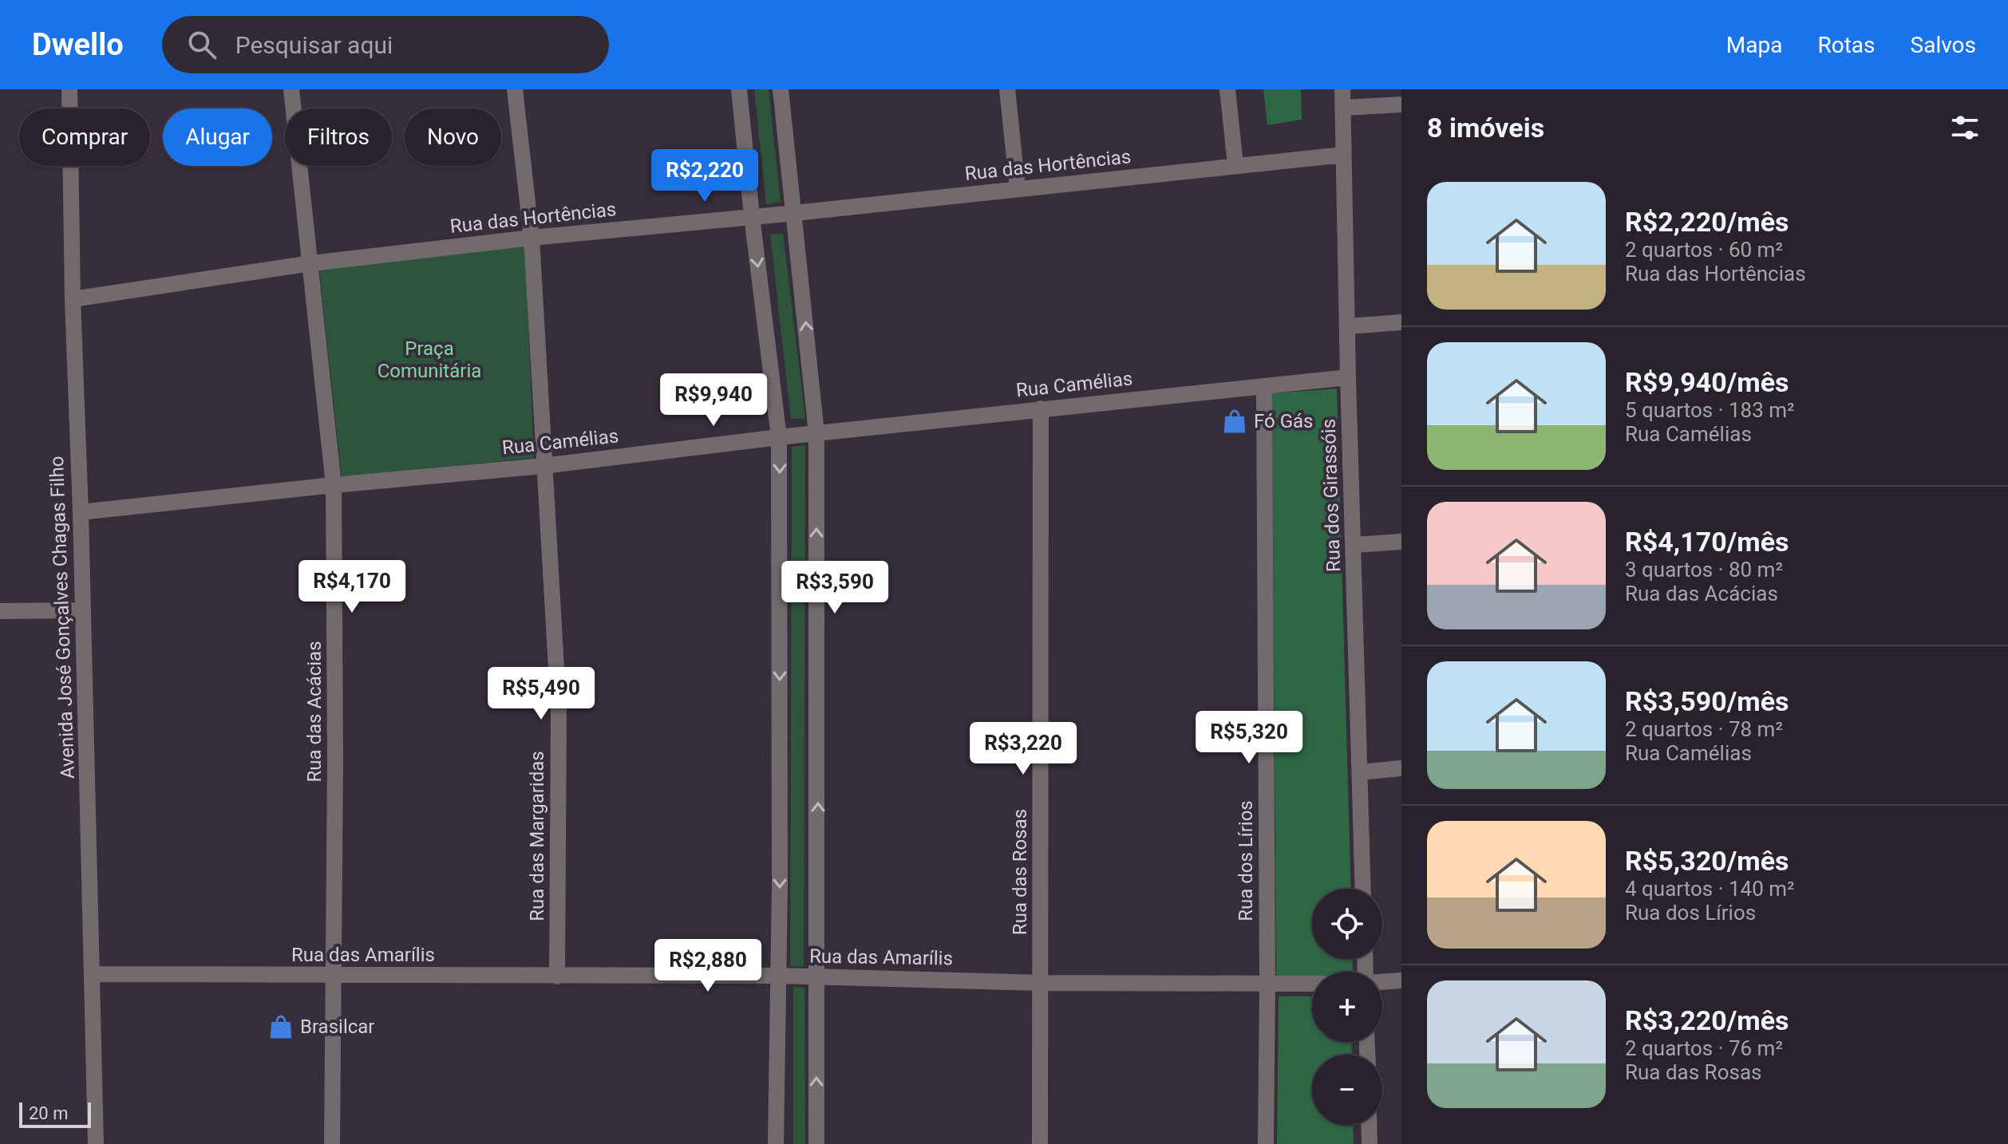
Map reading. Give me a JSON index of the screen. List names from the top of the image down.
{
  "streets": {
    "street": [
      "Rua das Hortências",
      "Rua Camélias",
      "Rua dos Girassóis",
      "Avenida José Gonçalves Chagas Filho",
      "Rua das Acácias",
      "Rua das Margaridas",
      "Rua dos Lírios",
      "Rua das Rosas",
      "Rua das Amarílis"
    ]
  },
  "crossings": [
    ["Rua das Hortências", "Rua dos Girassóis"],
    ["Rua das Hortências", "Avenida José Gonçalves Chagas Filho"],
    ["Rua das Hortências", "Rua das Acácias"],
    ["Rua das Hortências", "Rua das Margaridas"],
    ["Rua Camélias", "Rua dos Girassóis"],
    ["Rua Camélias", "Avenida José Gonçalves Chagas Filho"],
    ["Rua Camélias", "Rua das Acácias"],
    ["Rua Camélias", "Rua das Margaridas"],
    ["Rua Camélias", "Rua dos Lírios"],
    ["Rua Camélias", "Rua das Rosas"],
    ["Avenida José Gonçalves Chagas Filho", "Rua das Amarílis"],
    ["Rua das Acácias", "Rua das Amarílis"],
    ["Rua das Margaridas", "Rua das Amarílis"],
    ["Rua dos Lírios", "Rua das Amarílis"],
    ["Rua das Rosas", "Rua das Amarílis"]
  ],
  "parks": ["Praça Comunitária"],
  "places": {
    "shop": ["Fó Gás", "Brasilcar"]
  },
  "scale_bar": "20 m",
  "page": {
    "header": "Dwello",
    "search": "Pesquisar aqui",
    "nav": ["Mapa", "Rotas", "Salvos"],
    "heading": "8 imóveis",
    "chip": [
      "Comprar",
      "Alugar",
      "Filtros",
      "Novo"
    ],
    "price": [
      "R$2,220",
      "R$9,940",
      "R$4,170",
      "R$3,590",
      "R$5,490",
      "R$5,320",
      "R$3,220",
      "R$2,880"
    ],
    "list": [
      {
        "name": "R$2,220/mês",
        "note": "2 quartos · 60 m² · Rua das Hortências"
      },
      {
        "name": "R$9,940/mês",
        "note": "5 quartos · 183 m² · Rua Camélias"
      },
      {
        "name": "R$4,170/mês",
        "note": "3 quartos · 80 m² · Rua das Acácias"
      },
      {
        "name": "R$3,590/mês",
        "note": "2 quartos · 78 m² · Rua Camélias"
      },
      {
        "name": "R$5,320/mês",
        "note": "4 quartos · 140 m² · Rua dos Lírios"
      },
      {
        "name": "R$3,220/mês",
        "note": "2 quartos · 76 m² · Rua das Rosas"
      }
    ],
    "map_buttons": ["+", "−"],
    "scale": "20 m"
  }
}
